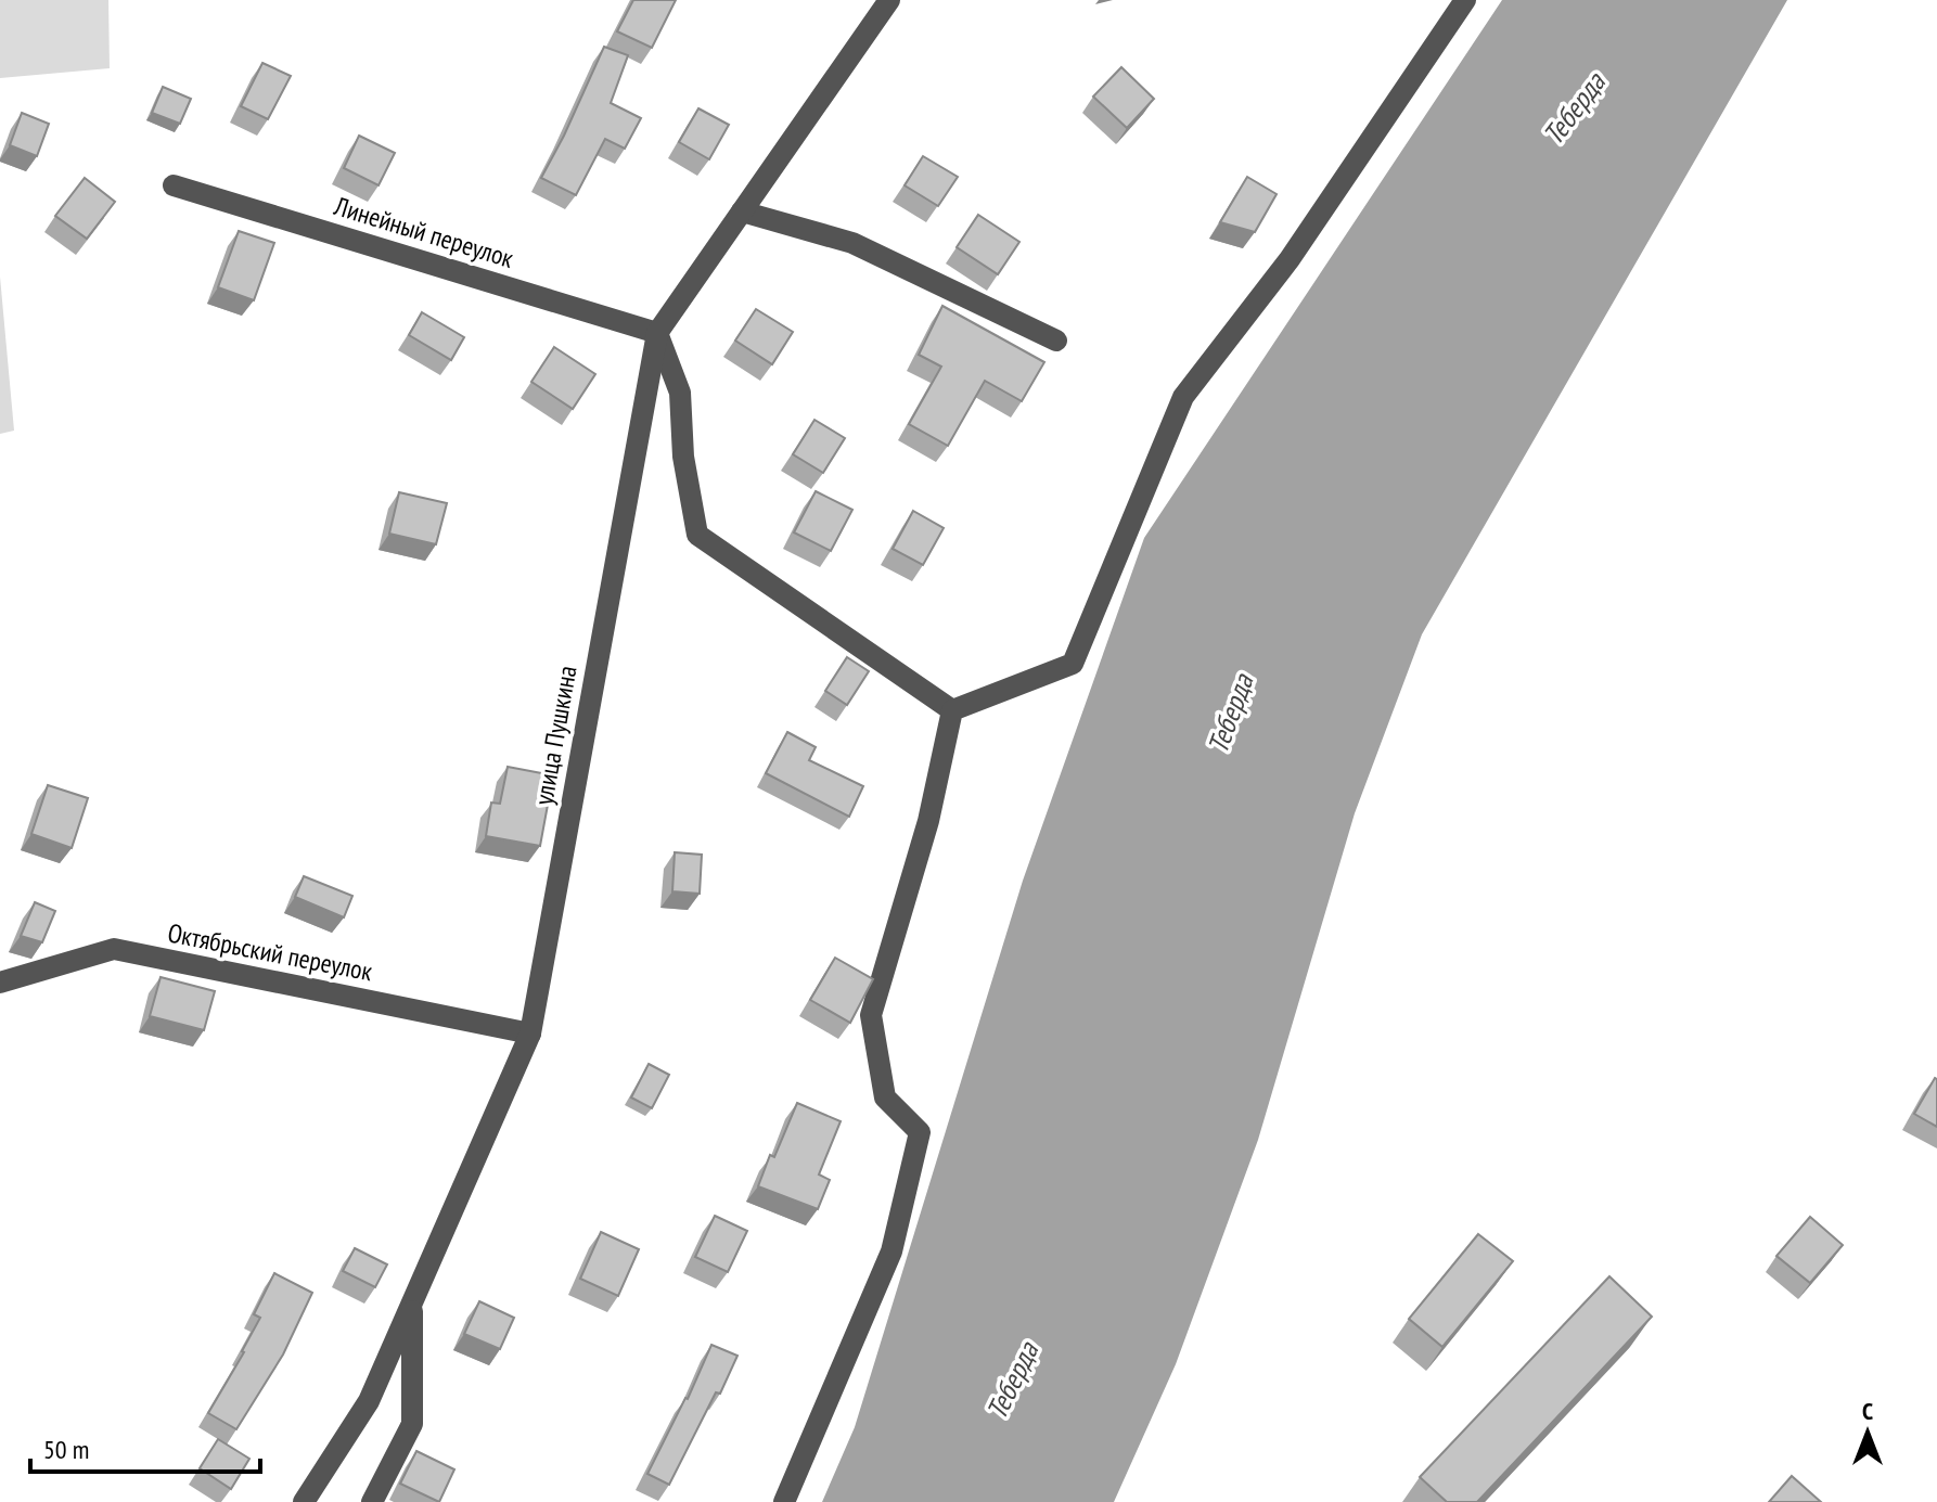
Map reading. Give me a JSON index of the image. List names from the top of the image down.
{
  "streets": {
    "street": ["Линейный переулок", "улица Пушкина", "Октябрьский переулок"]
  },
  "crossings": [
    ["Линейный переулок", "улица Пушкина"],
    ["улица Пушкина", "Октябрьский переулок"]
  ],
  "water": ["Теберда"],
  "scale_bar": "50 m",
  "north": "top"
}
